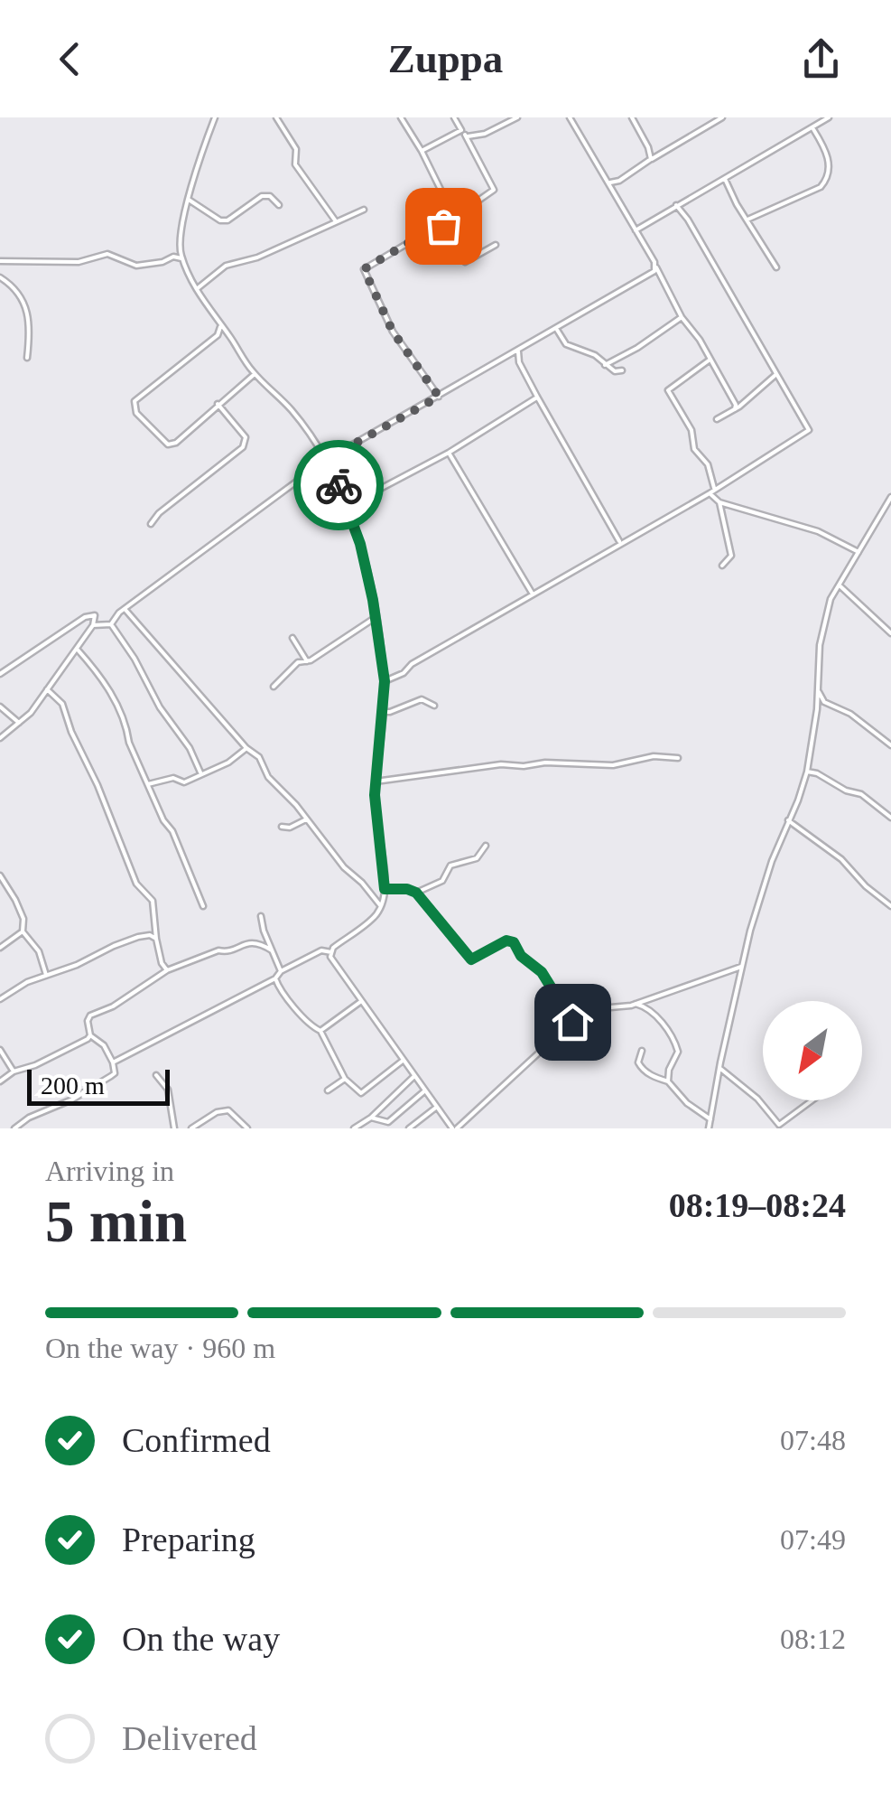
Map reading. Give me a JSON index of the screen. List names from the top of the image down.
{
  "scale_bar": "200 m",
  "north": "bottom left",
  "page": {
    "header": "Zuppa",
    "scale": "200 m",
    "heading": ["5 min", "Arriving in", "08:19–08:24"],
    "bar": "On the way · 960 m",
    "list": [
      ["Confirmed", "07:48"],
      ["Preparing", "07:49"],
      ["On the way", "08:12"],
      "Delivered"
    ]
  }
}
